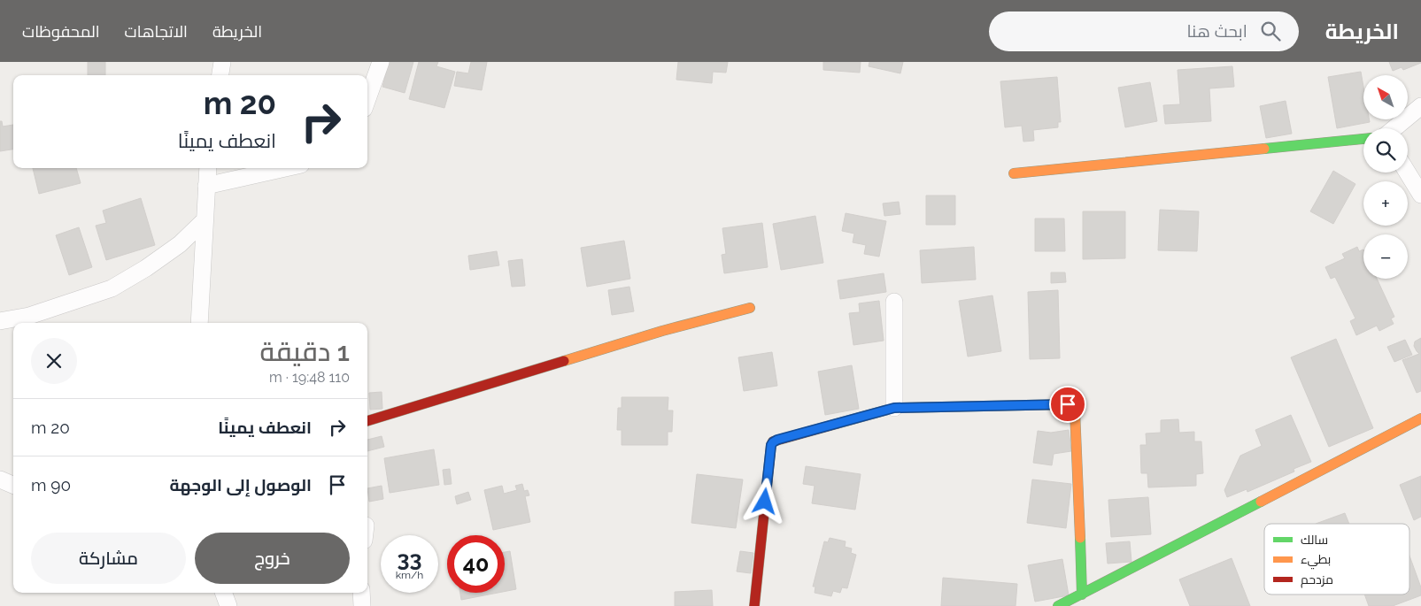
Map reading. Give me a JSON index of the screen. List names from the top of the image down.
{
  "legend": ["سالك", "بطيء", "مزدحم"],
  "north": "top left",
  "page": {
    "header": "الخريطة",
    "search": "ابحث هنا",
    "nav": ["الخريطة", "الاتجاهات", "المحفوظات"],
    "map_buttons": ["+", "−"],
    "turn": ["20 m", "انعطف يمينًا"],
    "heading": ["1 دقيقة", "110 m · 19:48"],
    "list": [
      {
        "name": "انعطف يمينًا",
        "value": "20 m"
      },
      {
        "name": "الوصول إلى الوجهة",
        "value": "90 m"
      }
    ],
    "buttons": ["خروج", "مشاركة"],
    "speed": "33 km/h",
    "limit": "40"
  }
}
